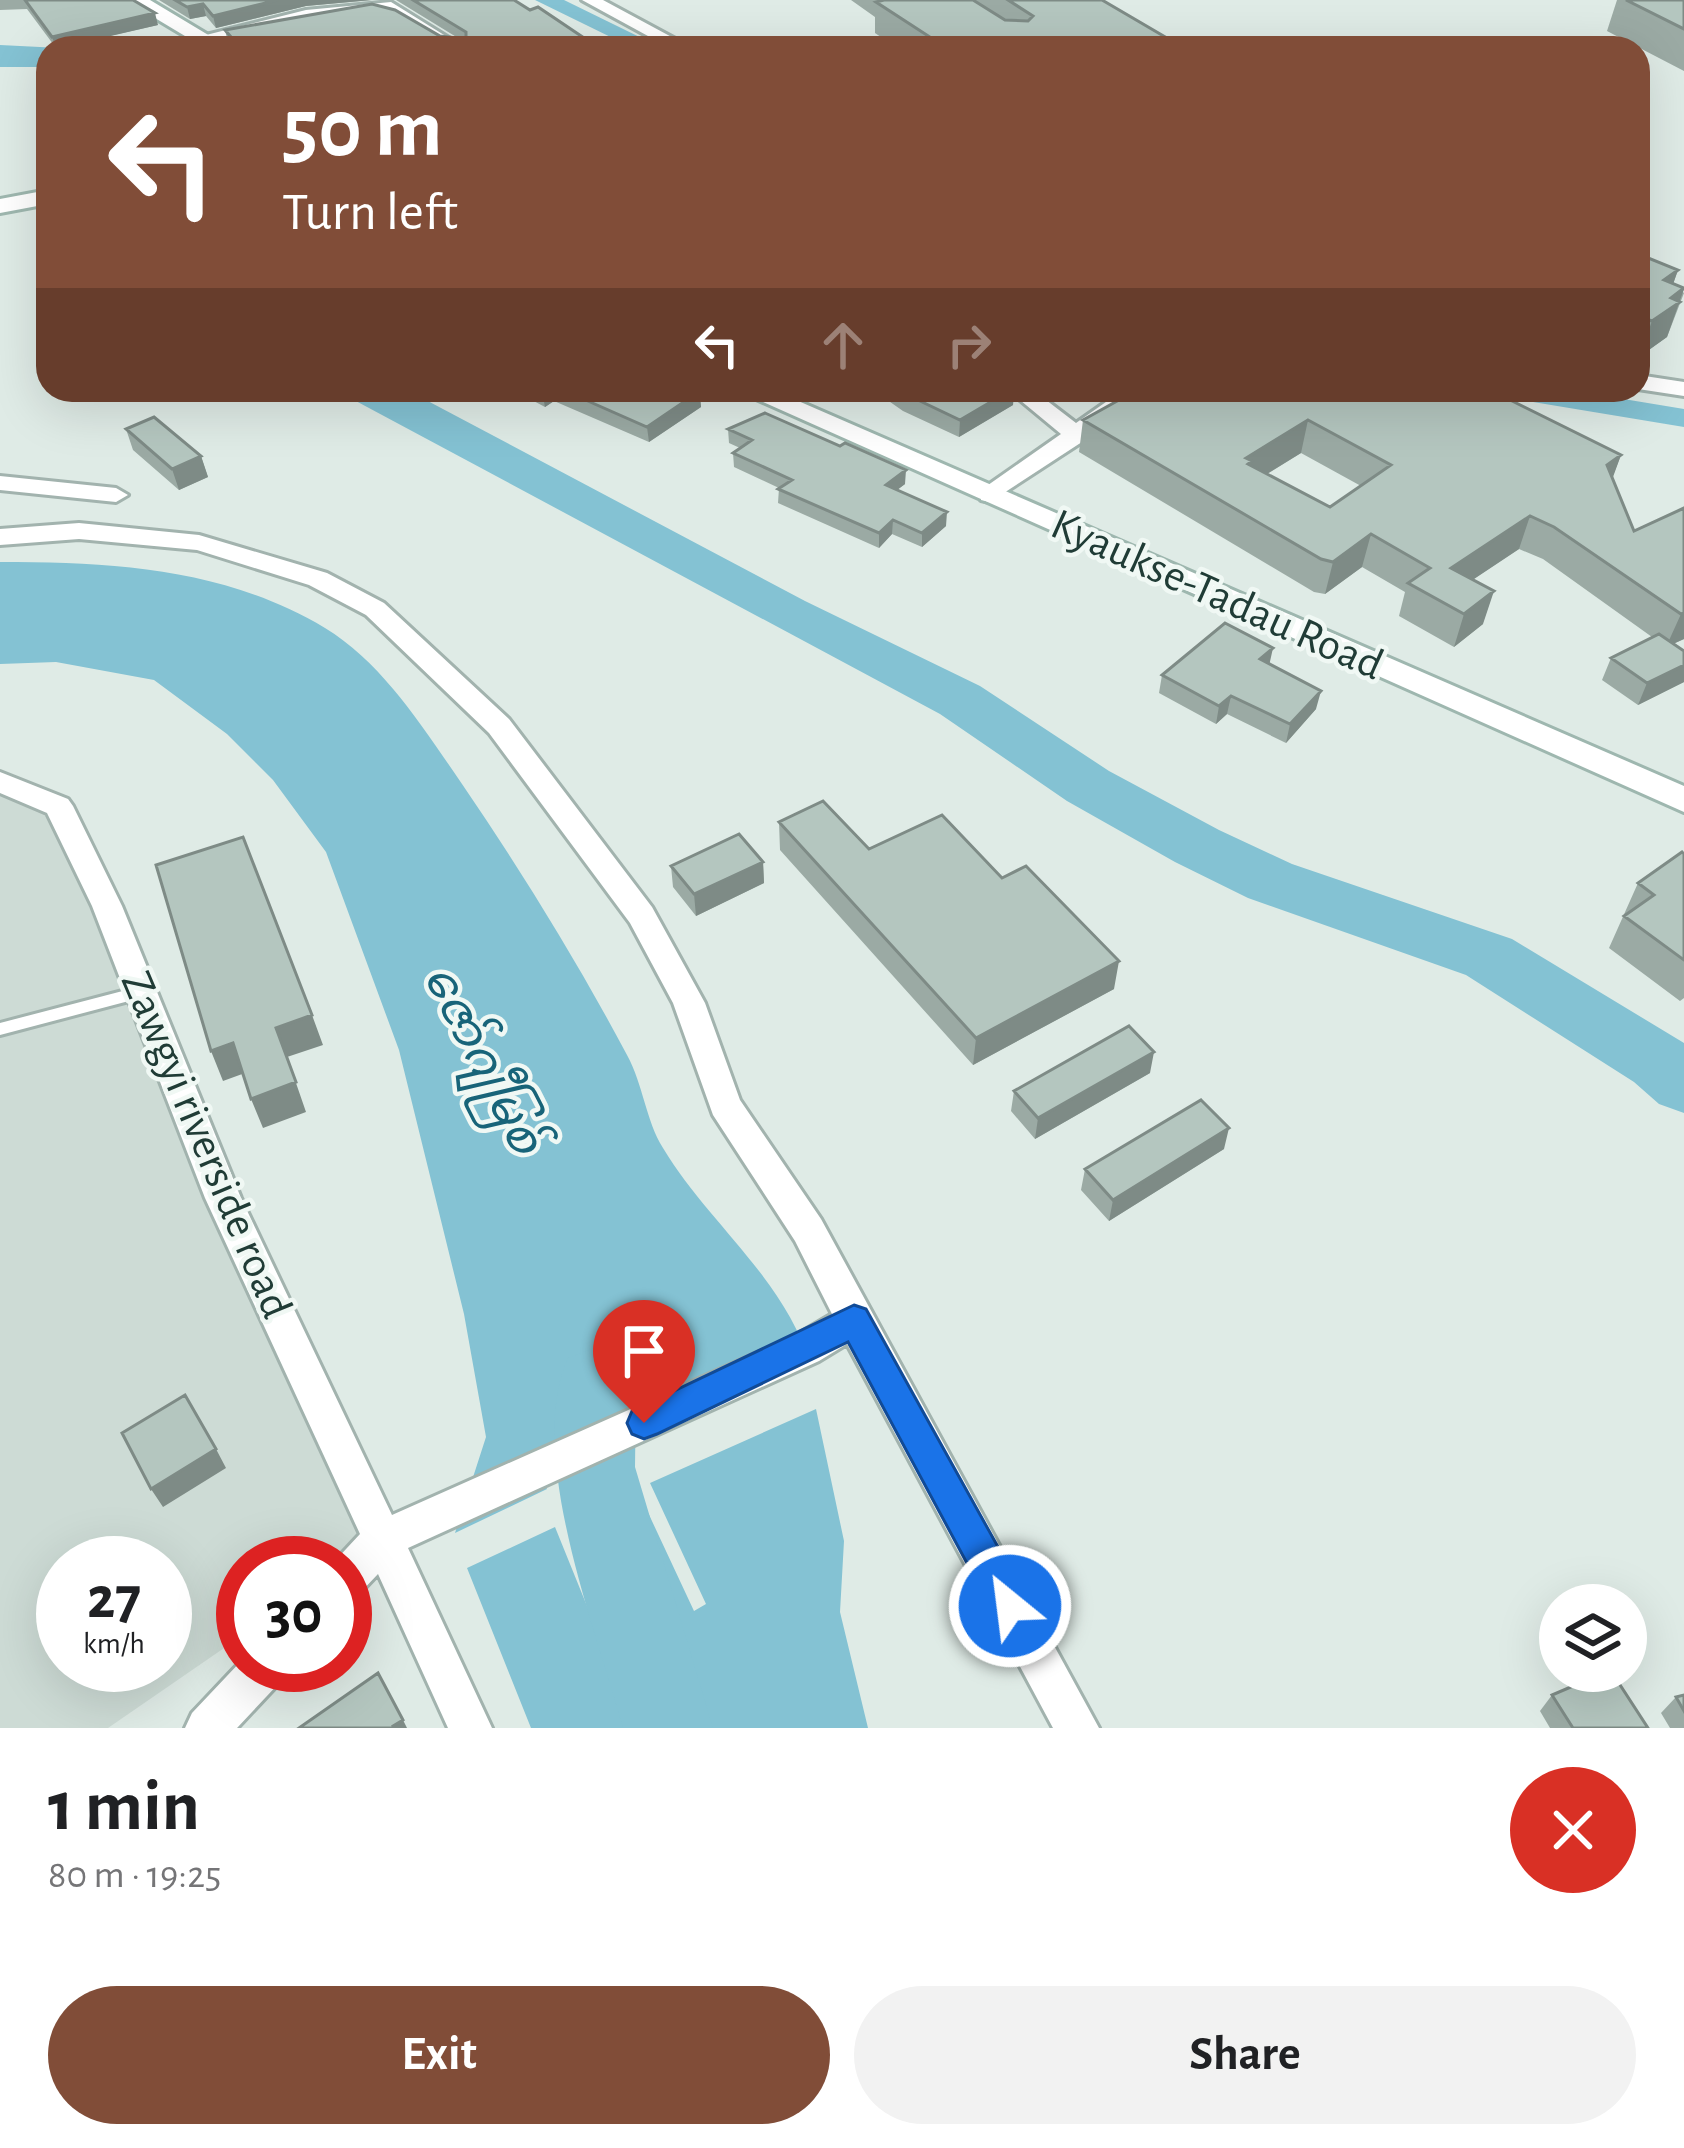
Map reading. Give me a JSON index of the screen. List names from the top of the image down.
{
  "streets": {
    "main road": ["Kyaukse-Tadau Road"],
    "street": ["Zawgyi riverside road"]
  },
  "water": ["ဇော်ဂျီမြစ်"],
  "page": {
    "turn": ["50 m", "Turn left"],
    "speed": "27 km/h",
    "limit": "30",
    "heading": ["1 min", "80 m · 19:25"],
    "buttons": ["Exit", "Share"]
  }
}
